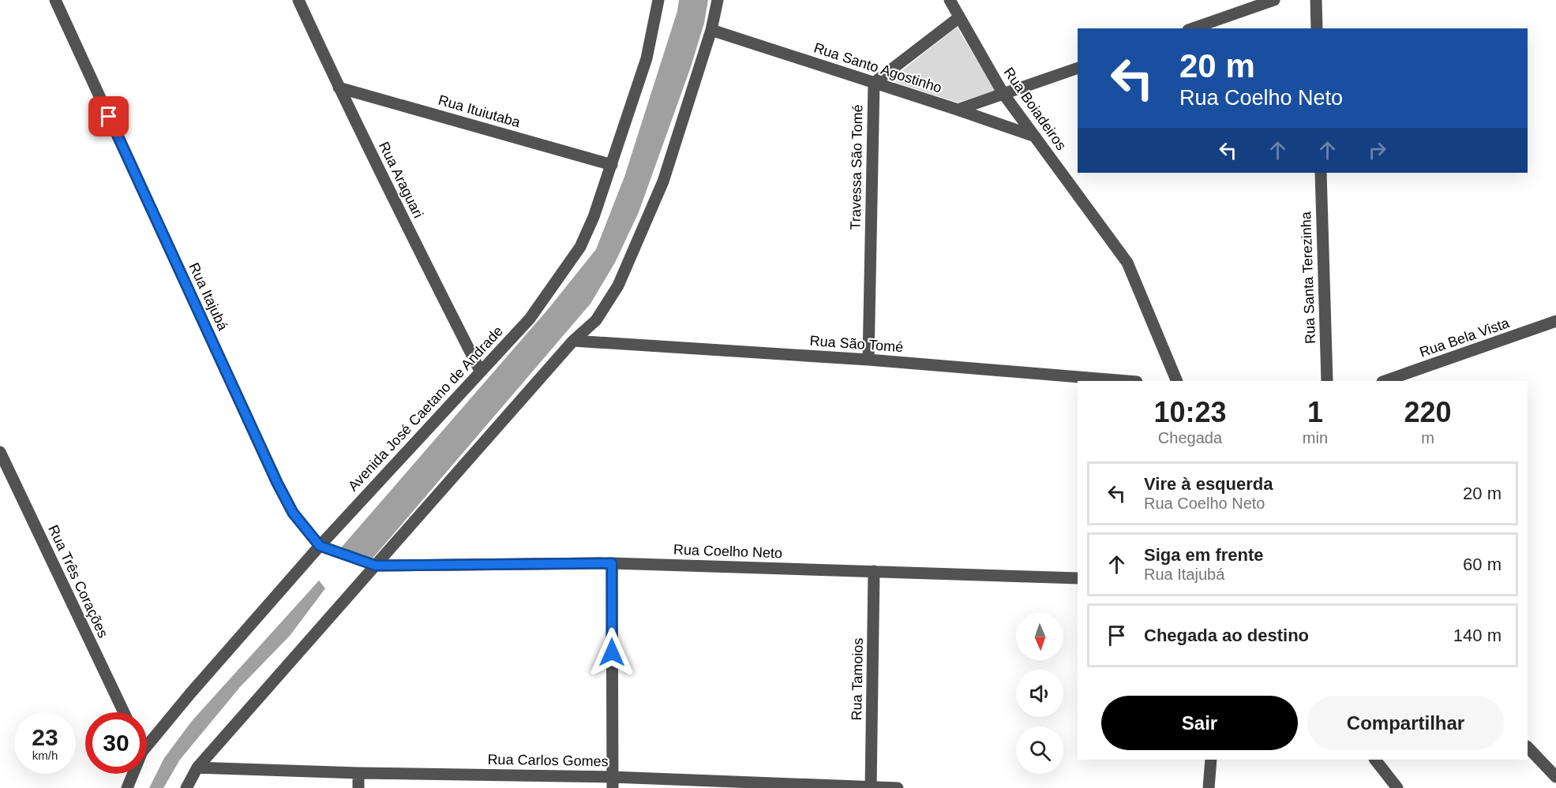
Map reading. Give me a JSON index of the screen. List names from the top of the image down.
{
  "streets": {
    "street": [
      "Rua Santo Agostinho",
      "Rua Boiadeiros",
      "Rua Ituiutaba",
      "Travessa São Tomé",
      "Rua Araguari",
      "Rua Santa Terezinha",
      "Rua Itajubá",
      "Rua Bela Vista",
      "Rua São Tomé",
      "Avenida José Caetano de Andrade",
      "Rua Coelho Neto",
      "Rua Três Corações",
      "Rua Tamoios",
      "Rua Carlos Gomes"
    ]
  },
  "crossings": [
    ["Rua Santo Agostinho", "Rua Boiadeiros"],
    ["Rua Santo Agostinho", "Travessa São Tomé"],
    ["Rua Ituiutaba", "Rua Araguari"],
    ["Rua Ituiutaba", "Avenida José Caetano de Andrade"],
    ["Travessa São Tomé", "Rua São Tomé"],
    ["Rua Araguari", "Avenida José Caetano de Andrade"],
    ["Rua Itajubá", "Avenida José Caetano de Andrade"],
    ["Rua Coelho Neto", "Rua Tamoios"],
    ["Rua Tamoios", "Rua Carlos Gomes"]
  ],
  "north": "bottom",
  "page": {
    "turn": ["20 m", "Rua Coelho Neto"],
    "eta": [
      "10:23",
      "Chegada",
      "1",
      "min",
      "220",
      "m"
    ],
    "list": [
      {
        "name": "Vire à esquerda",
        "note": "Rua Coelho Neto",
        "value": "20 m"
      },
      {
        "name": "Siga em frente",
        "note": "Rua Itajubá",
        "value": "60 m"
      },
      {
        "name": "Chegada ao destino",
        "value": "140 m"
      }
    ],
    "buttons": ["Sair", "Compartilhar"],
    "speed": "23 km/h",
    "limit": "30"
  }
}
